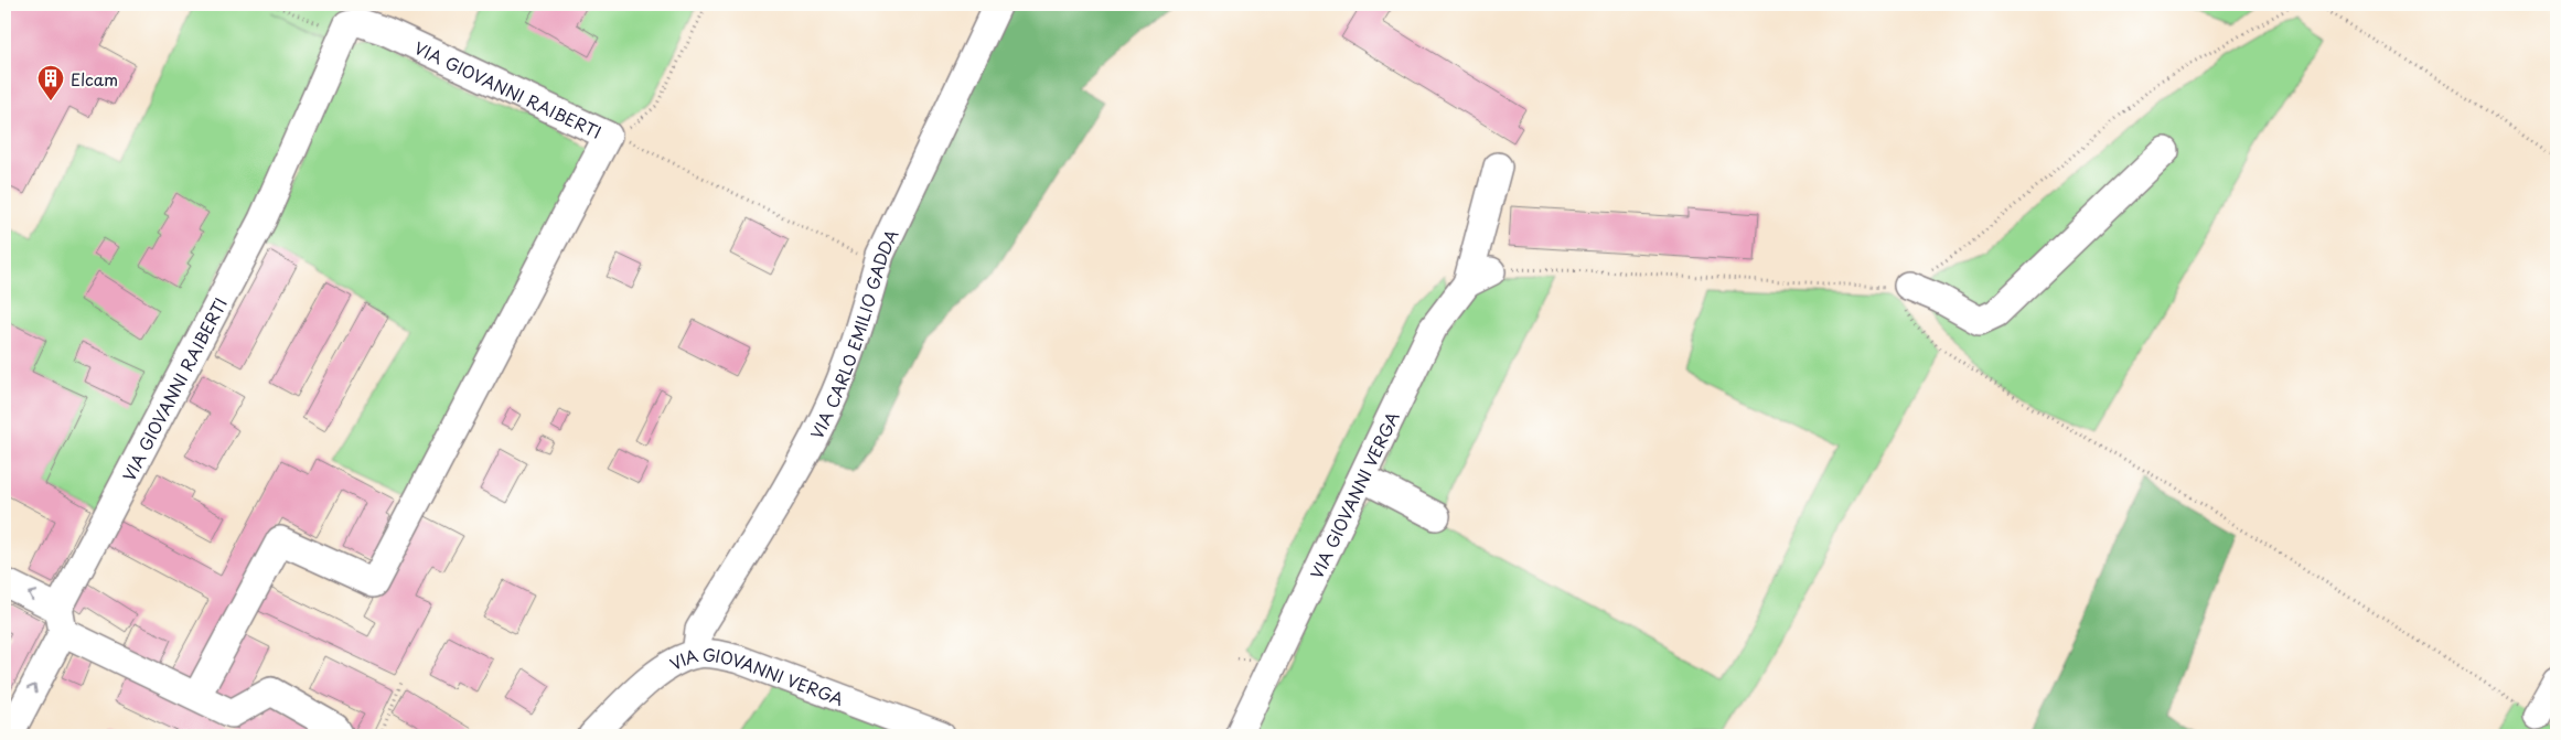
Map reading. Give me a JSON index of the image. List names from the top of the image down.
{
  "streets": {
    "street": ["VIA GIOVANNI RAIBERTI", "VIA CARLO EMILIO GADDA", "VIA GIOVANNI VERGA"]
  },
  "crossings": [
    ["VIA CARLO EMILIO GADDA", "VIA GIOVANNI VERGA"]
  ],
  "places": {
    "building": ["Elcam"]
  }
}
